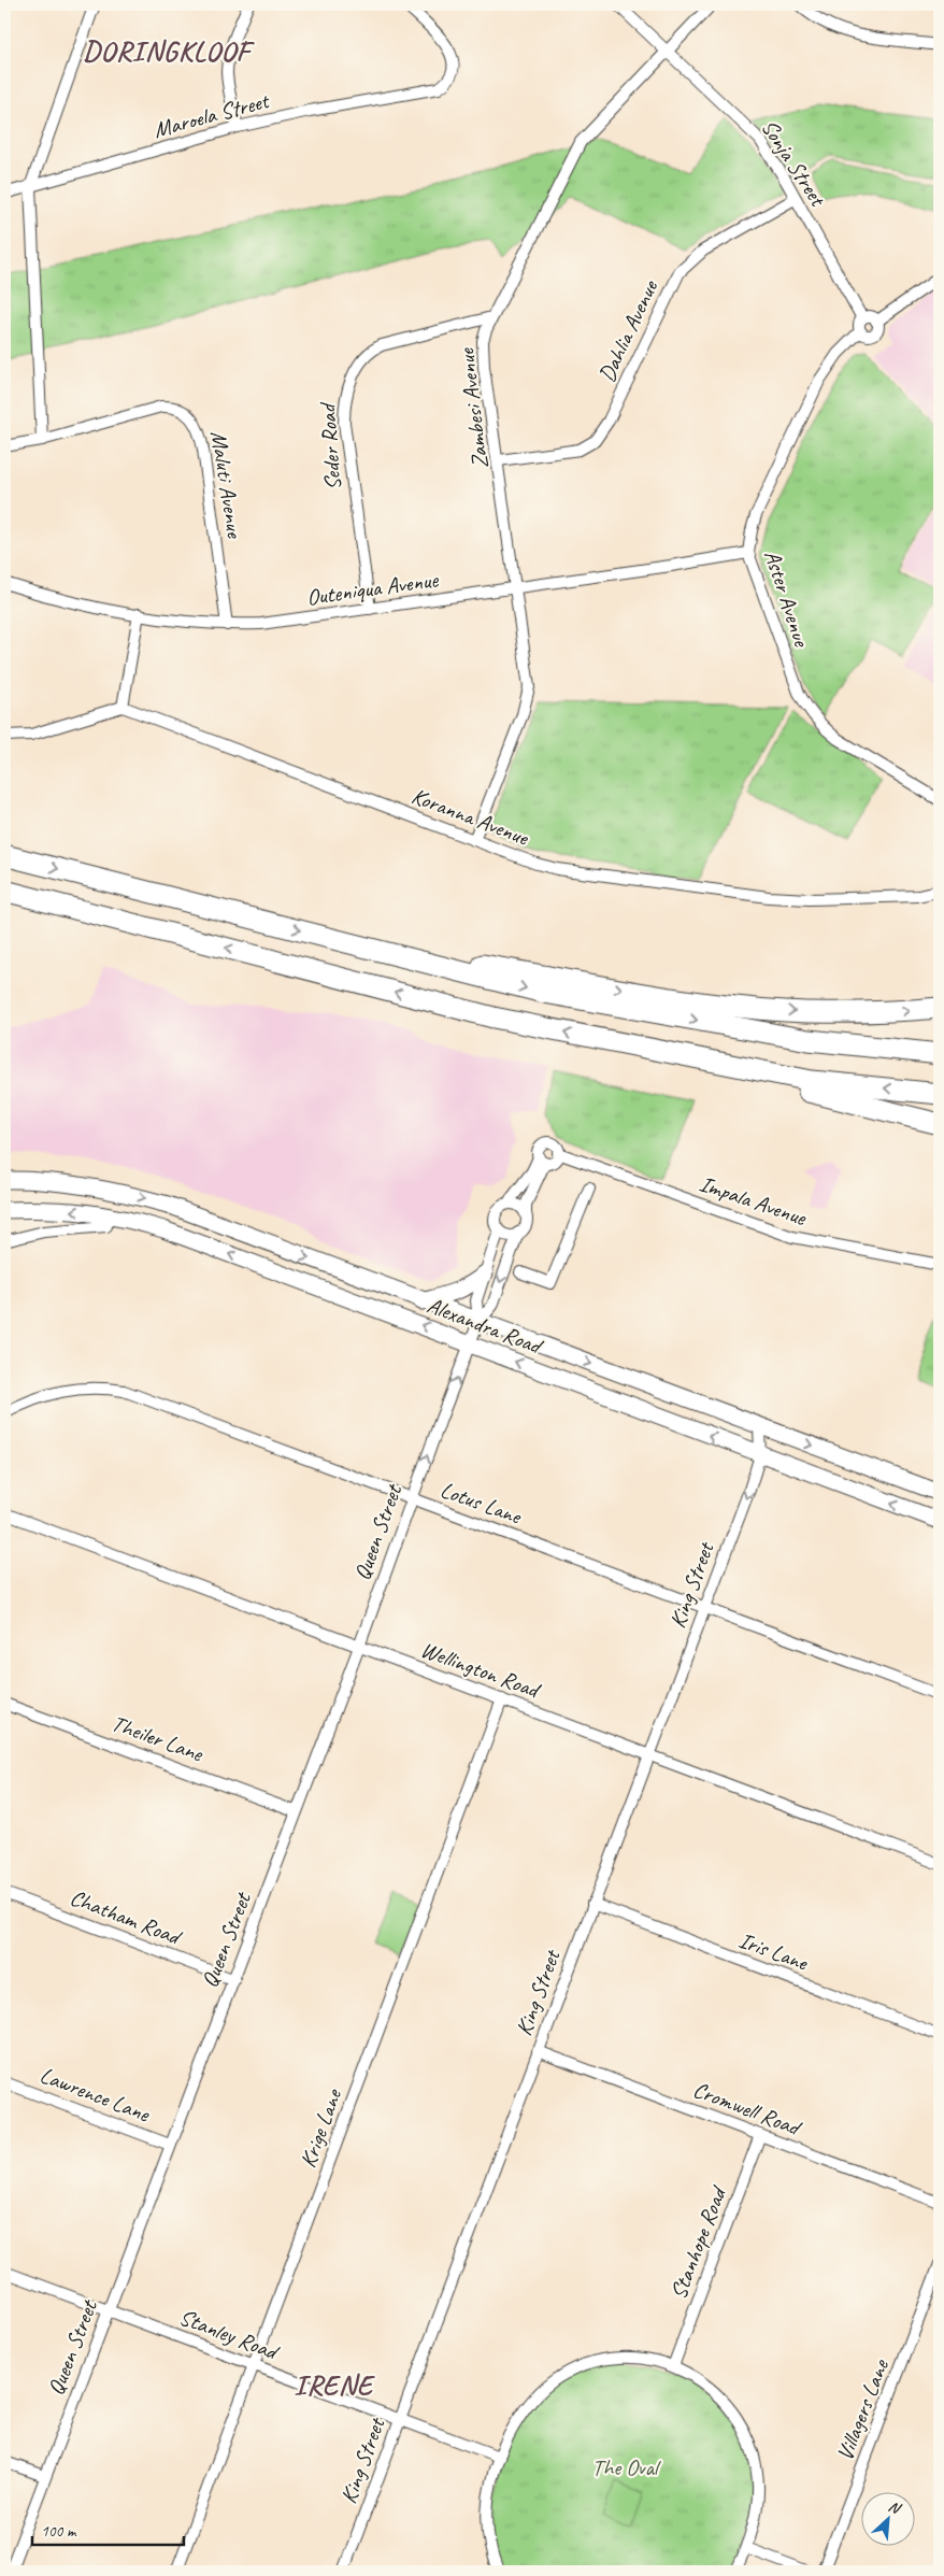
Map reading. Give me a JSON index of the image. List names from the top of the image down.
{
  "streets": {
    "main road": ["Alexandra Road"],
    "street": [
      "Maroela Street",
      "Sonja Street",
      "Dahlia Avenue",
      "Zambesi Avenue",
      "Seder Road",
      "Maluti Avenue",
      "Outeniqua Avenue",
      "Aster Avenue",
      "Koranna Avenue",
      "Impala Avenue",
      "Lotus Lane",
      "Queen Street",
      "King Street",
      "Wellington Road",
      "Theiler Lane",
      "Chatham Road",
      "Iris Lane",
      "Lawrence Lane",
      "Cromwell Road",
      "Krige Lane",
      "Stanhope Road",
      "Stanley Road",
      "Villagers Lane"
    ]
  },
  "crossings": [
    ["Sonja Street", "Dahlia Avenue"],
    ["Sonja Street", "Zambesi Avenue"],
    ["Sonja Street", "Aster Avenue"],
    ["Dahlia Avenue", "Zambesi Avenue"],
    ["Zambesi Avenue", "Seder Road"],
    ["Zambesi Avenue", "Outeniqua Avenue"],
    ["Zambesi Avenue", "Koranna Avenue"],
    ["Seder Road", "Outeniqua Avenue"],
    ["Maluti Avenue", "Outeniqua Avenue"],
    ["Outeniqua Avenue", "Aster Avenue"],
    ["Alexandra Road", "Queen Street"],
    ["Alexandra Road", "King Street"],
    ["Lotus Lane", "Queen Street"],
    ["Lotus Lane", "King Street"],
    ["Queen Street", "Wellington Road"],
    ["Queen Street", "Theiler Lane"],
    ["Queen Street", "Chatham Road"],
    ["Queen Street", "Lawrence Lane"],
    ["Queen Street", "Stanley Road"],
    ["King Street", "Wellington Road"],
    ["King Street", "Iris Lane"],
    ["King Street", "Cromwell Road"],
    ["King Street", "Stanley Road"],
    ["Wellington Road", "Krige Lane"],
    ["Cromwell Road", "Stanhope Road"],
    ["Krige Lane", "Stanley Road"]
  ],
  "districts": ["DORINGKLOOF", "IRENE"],
  "parks": ["The Oval"],
  "scale_bar": "100 m",
  "north": "top right"
}
